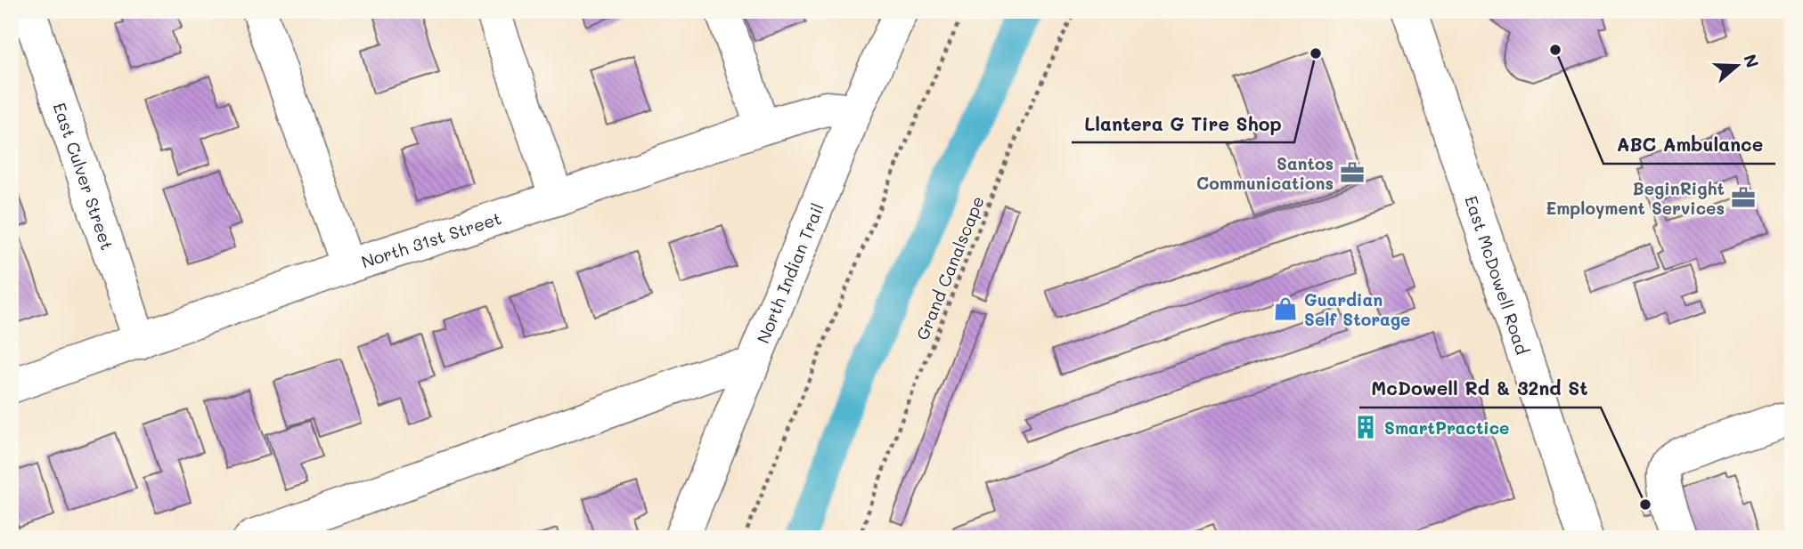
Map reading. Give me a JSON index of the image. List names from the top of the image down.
{
  "streets": {
    "street": [
      "East Culver Street",
      "North 31st Street",
      "North Indian Trail",
      "East McDowell Road"
    ],
    "path": ["Grand Canalscape"]
  },
  "crossings": [
    ["East Culver Street", "North 31st Street"],
    ["North 31st Street", "North Indian Trail"]
  ],
  "places": {
    "other": ["ABC Ambulance", "Llantera G Tire Shop", "McDowell Rd & 32nd St"],
    "office": ["Santos Communications", "BeginRight Employment Services"],
    "shop": ["Guardian Self Storage"],
    "building": ["SmartPractice"]
  },
  "north": "right"
}
